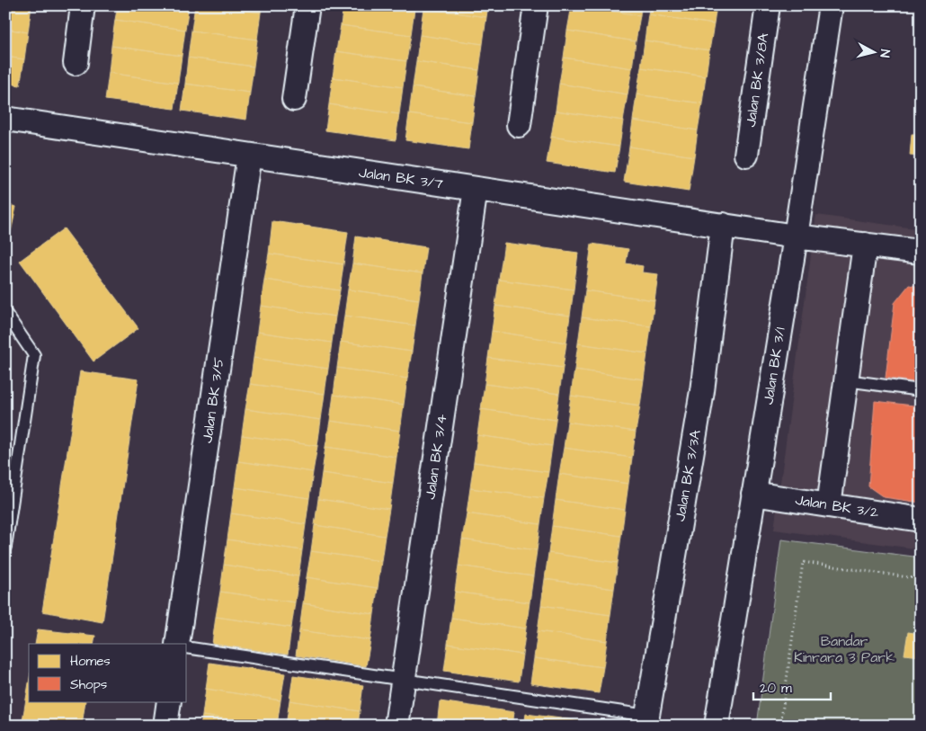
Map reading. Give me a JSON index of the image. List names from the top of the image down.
{
  "streets": {
    "street": [
      "Jalan BK 3/8A",
      "Jalan BK 3/7",
      "Jalan BK 3/1",
      "Jalan BK 3/5",
      "Jalan BK 3/4",
      "Jalan BK 3/3A",
      "Jalan BK 3/2"
    ]
  },
  "crossings": [
    ["Jalan BK 3/7", "Jalan BK 3/1"],
    ["Jalan BK 3/7", "Jalan BK 3/5"],
    ["Jalan BK 3/7", "Jalan BK 3/4"],
    ["Jalan BK 3/7", "Jalan BK 3/3A"],
    ["Jalan BK 3/1", "Jalan BK 3/2"]
  ],
  "parks": ["Bandar Kinrara 3 Park"],
  "legend": ["Homes", "Shops"],
  "scale_bar": "20 m",
  "north": "right"
}
